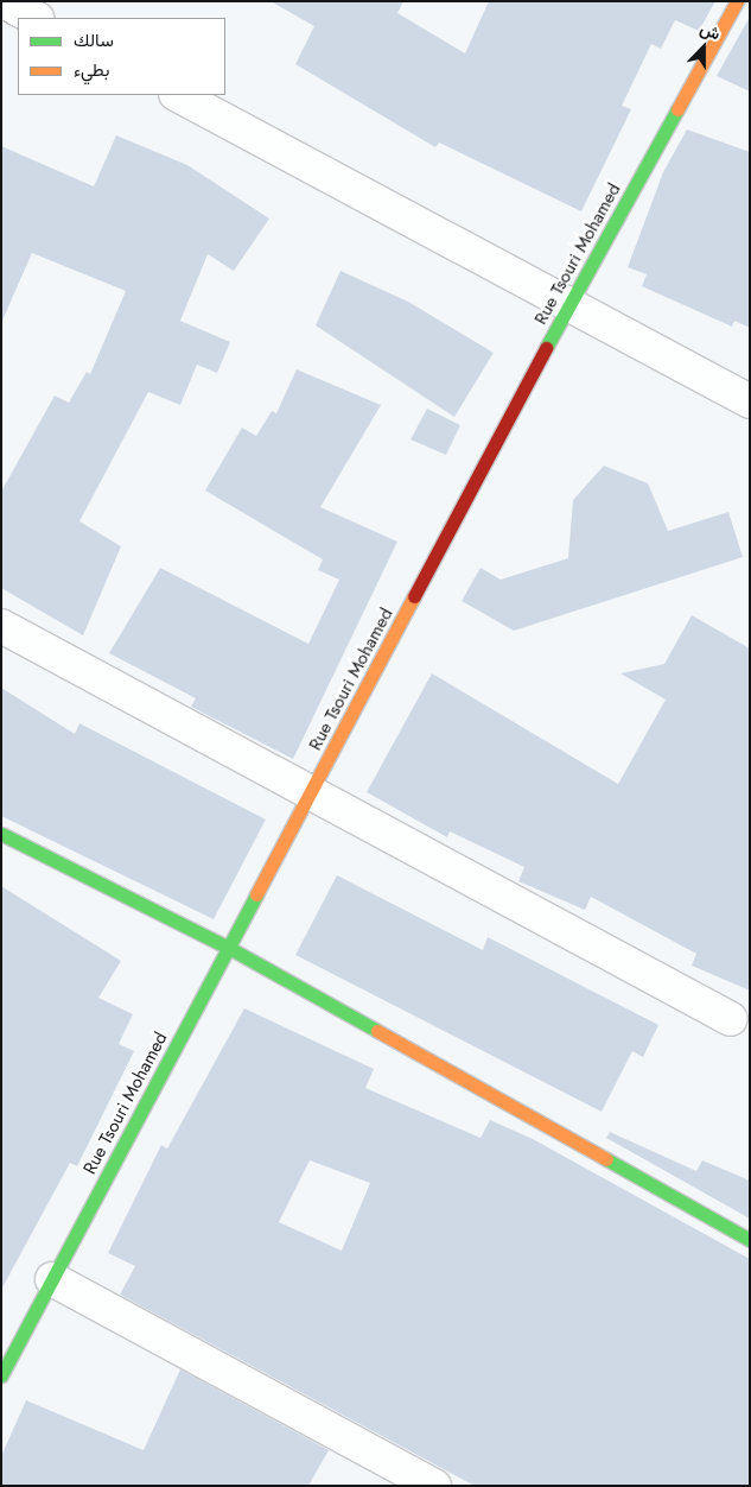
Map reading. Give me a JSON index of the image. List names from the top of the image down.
{
  "streets": {
    "street": ["Rue Tsouri Mohamed"]
  },
  "legend": ["سالك", "بطيء"],
  "north": "top"
}
